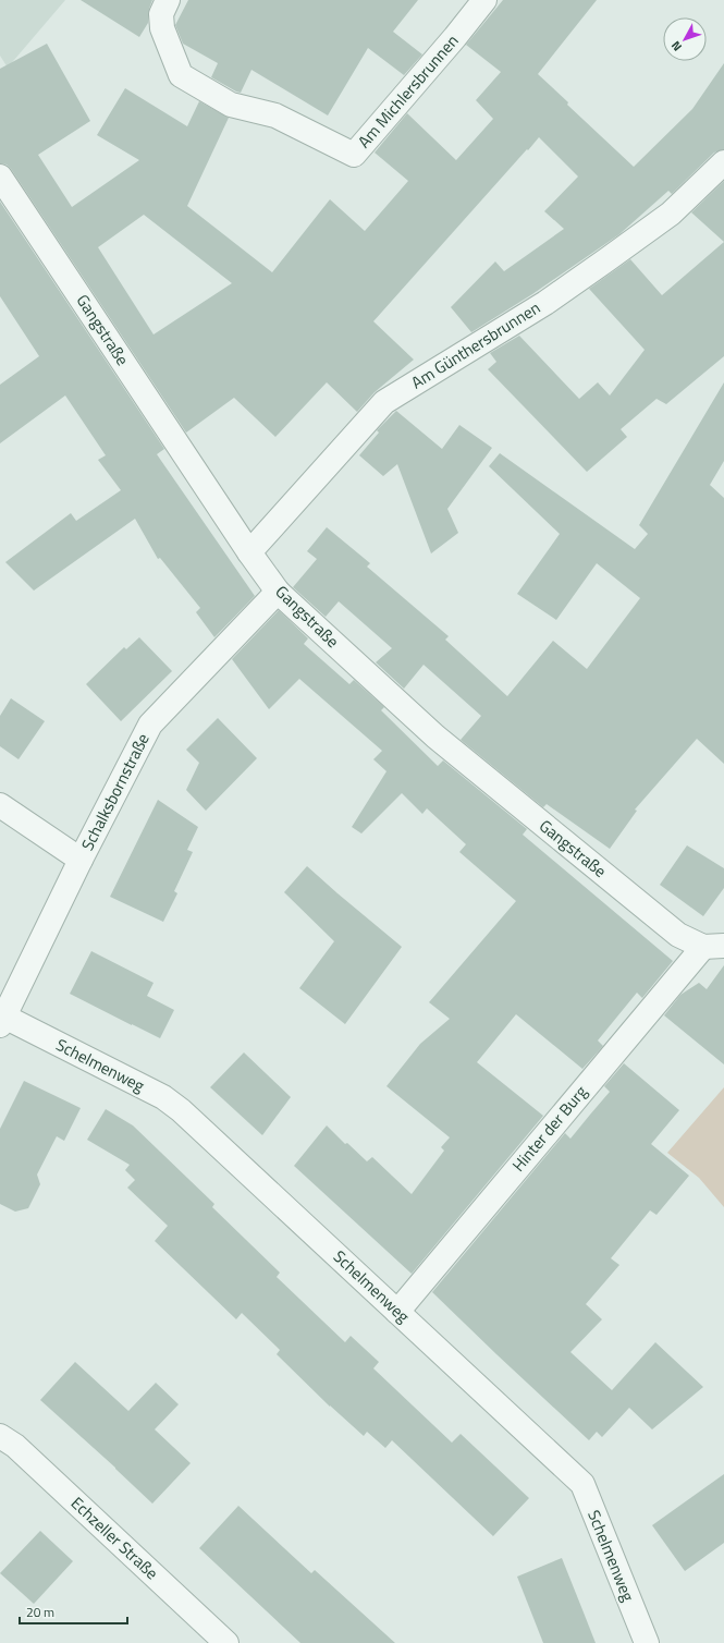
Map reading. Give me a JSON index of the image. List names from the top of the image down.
{
  "streets": {
    "street": [
      "Am Michlersbrunnen",
      "Gangstraße",
      "Am Günthersbrunnen",
      "Schalksbornstraße",
      "Schelmenweg",
      "Hinter der Burg",
      "Echzeller Straße"
    ]
  },
  "crossings": [
    ["Gangstraße", "Am Günthersbrunnen"],
    ["Gangstraße", "Schalksbornstraße"],
    ["Gangstraße", "Hinter der Burg"],
    ["Schalksbornstraße", "Schelmenweg"],
    ["Schelmenweg", "Hinter der Burg"]
  ],
  "scale_bar": "20 m",
  "north": "bottom left"
}
